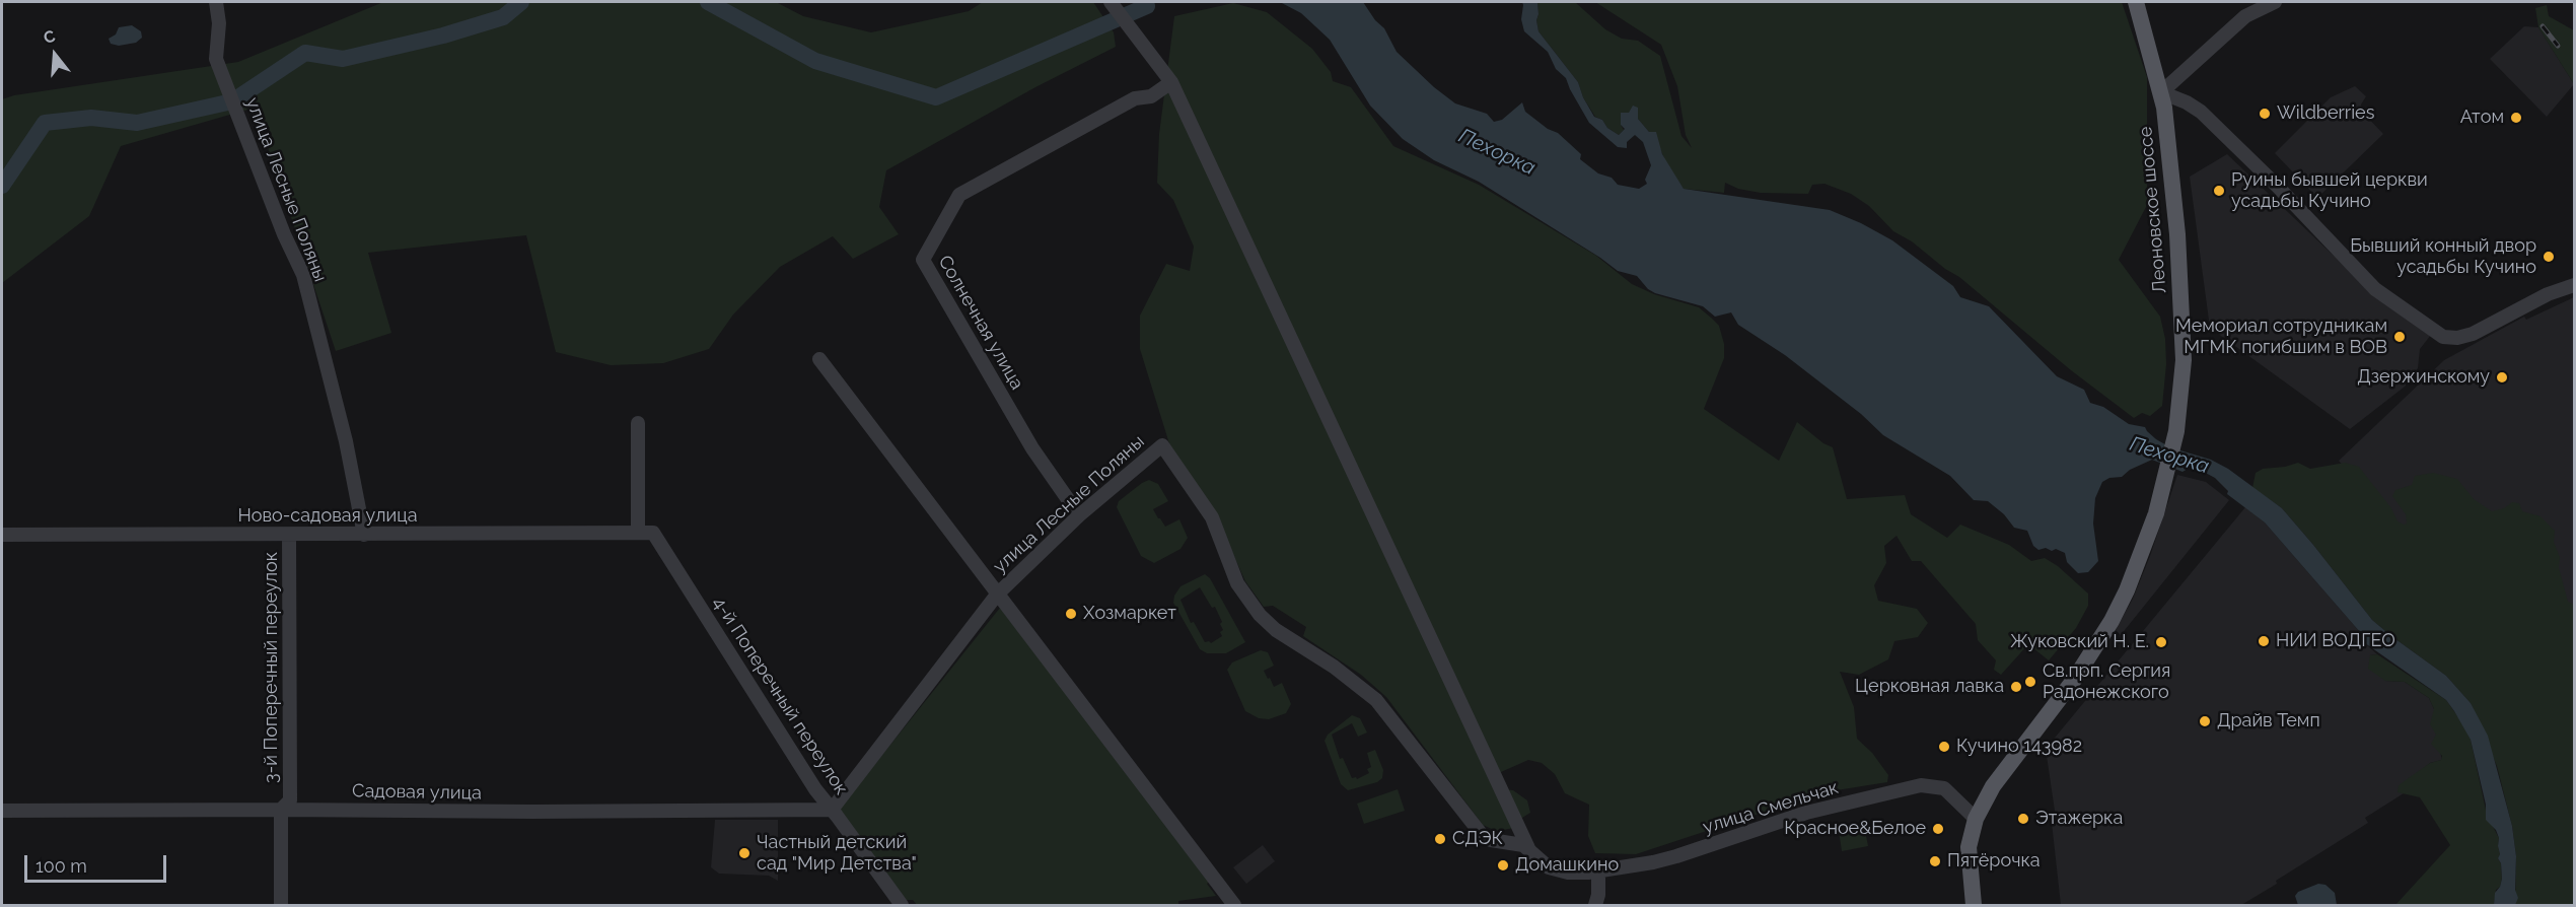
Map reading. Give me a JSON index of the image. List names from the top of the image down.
{
  "streets": {
    "main road": ["Леоновское шоссе"],
    "street": [
      "улица Лесные Поляны",
      "Солнечная улица",
      "Ново-садовая улица",
      "3-й Поперечный переулок",
      "4-й Поперечный переулок",
      "Садовая улица",
      "улица Смельчак"
    ]
  },
  "crossings": [
    ["улица Лесные Поляны", "Солнечная улица"],
    ["улица Лесные Поляны", "Ново-садовая улица"],
    ["улица Лесные Поляны", "4-й Поперечный переулок"],
    ["улица Лесные Поляны", "Садовая улица"],
    ["улица Лесные Поляны", "улица Смельчак"],
    ["Леоновское шоссе", "улица Смельчак"],
    ["Ново-садовая улица", "3-й Поперечный переулок"],
    ["Ново-садовая улица", "4-й Поперечный переулок"],
    ["3-й Поперечный переулок", "Садовая улица"],
    ["4-й Поперечный переулок", "Садовая улица"]
  ],
  "water": ["Пехорка"],
  "places": [
    "Wildberries",
    "Атом",
    "Руины бывшей церкви усадьбы Кучино",
    "Бывший конный двор усадьбы Кучино",
    "Мемориал сотрудникам МГМК погибшим в ВОВ",
    "Дзержинскому",
    "Хозмаркет",
    "НИИ ВОДГЕО",
    "Жуковский Н. Е.",
    "Св.прп. Сергия Радонежского",
    "Церковная лавка",
    "Драйв Темп",
    "Кучино 143982",
    "Этажерка",
    "Красное&Белое",
    "СДЭК",
    "Частный детский сад \"Мир Детства\"",
    "Пятёрочка",
    "Домашкино"
  ],
  "scale_bar": "100 m",
  "north": "top"
}
